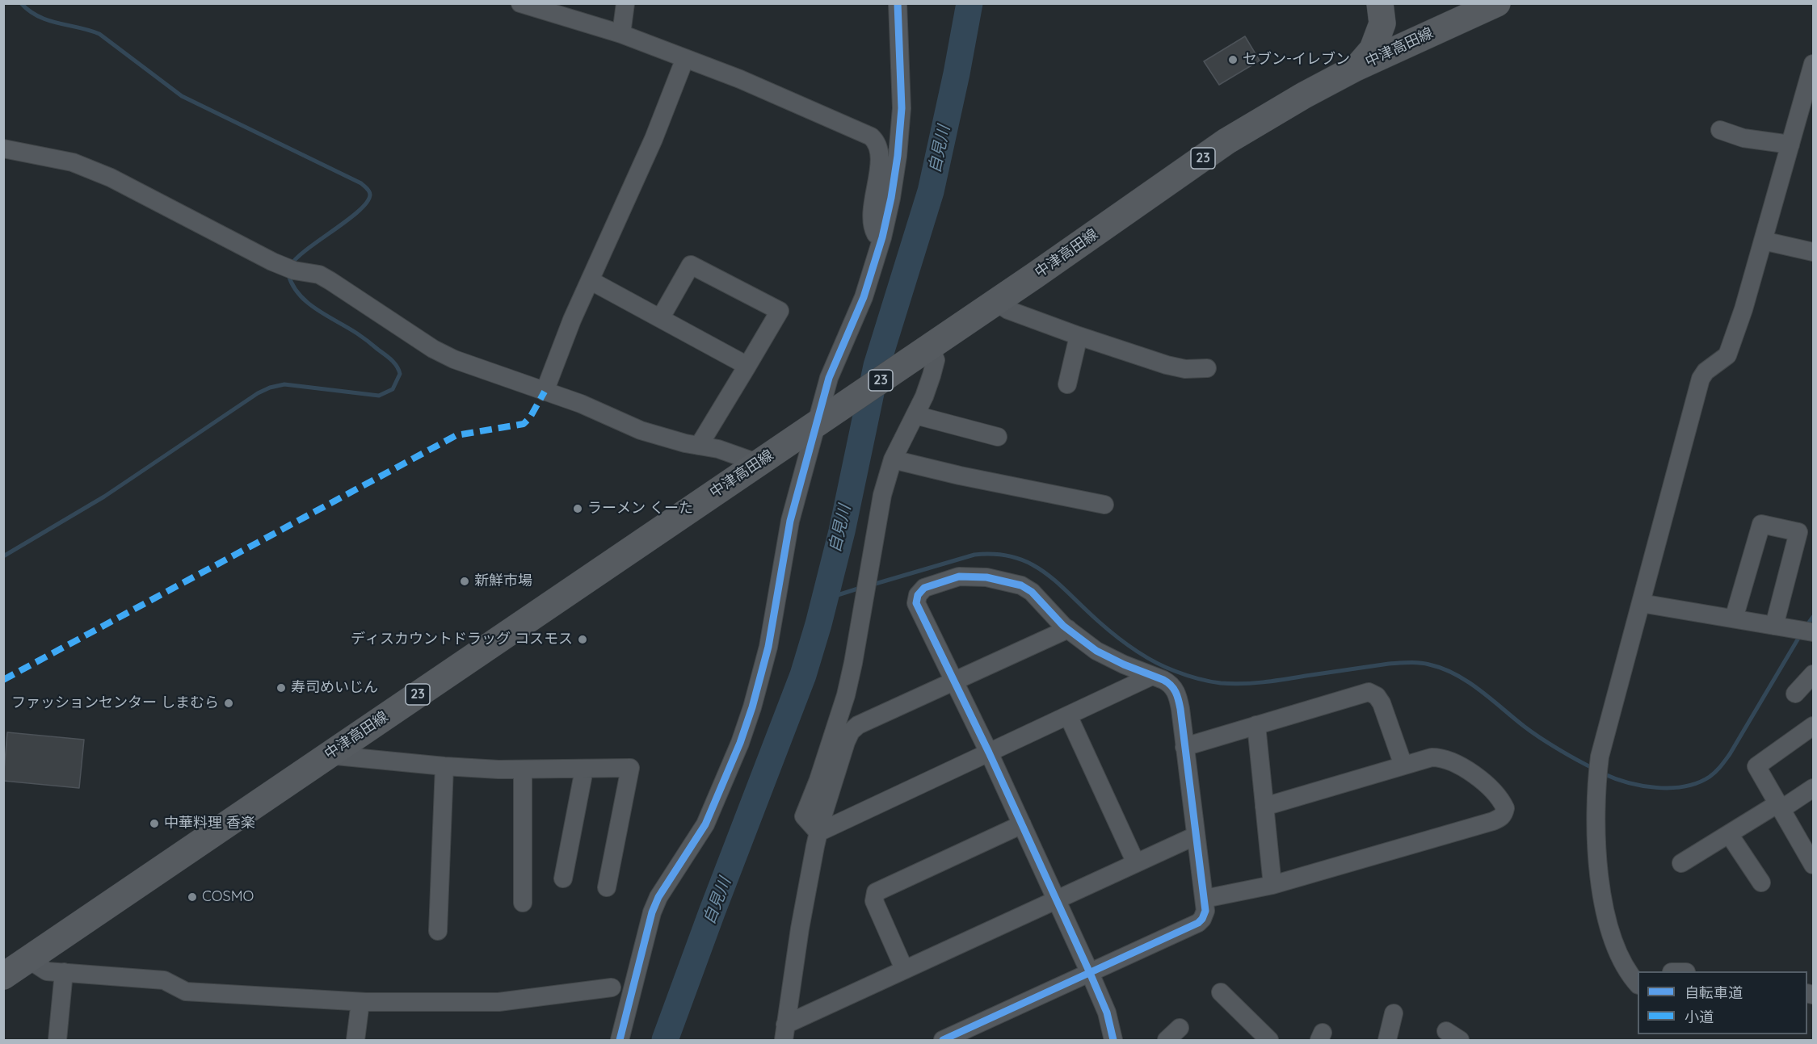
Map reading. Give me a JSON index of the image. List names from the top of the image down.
{
  "streets": {
    "main road": ["中津高田線", "23"]
  },
  "water": ["自見川"],
  "places": [
    "セブン-イレブン",
    "ラーメン くーた",
    "新鮮市場",
    "ディスカウントドラッグ コスモス",
    "寿司めいじん",
    "ファッションセンター しまむら",
    "中華料理 香楽",
    "COSMO"
  ],
  "legend": ["自転車道", "小道"]
}
